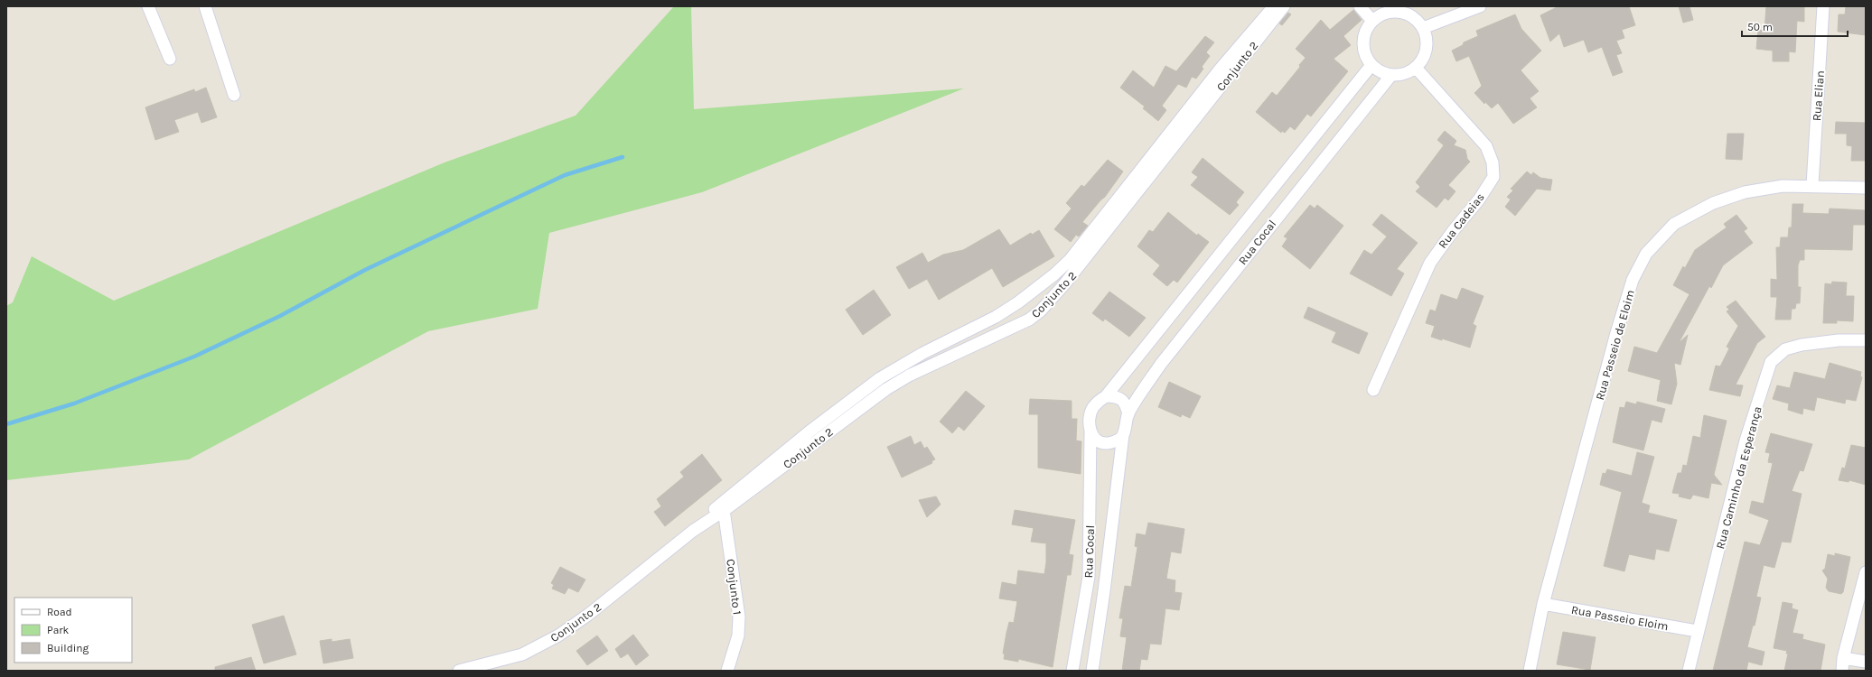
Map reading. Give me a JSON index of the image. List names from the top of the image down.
{
  "streets": {
    "street": [
      "Conjunto 2",
      "Rua Elian",
      "Rua Cadeias",
      "Rua Cocal",
      "Rua Passeio de Eloim",
      "Rua Caminho da Esperança",
      "Conjunto 1",
      "Rua Passeio Eloim"
    ]
  },
  "crossings": [
    ["Conjunto 2", "Conjunto 1"],
    ["Rua Elian", "Rua Passeio de Eloim"],
    ["Rua Cadeias", "Rua Cocal"],
    ["Rua Passeio de Eloim", "Rua Passeio Eloim"],
    ["Rua Caminho da Esperança", "Rua Passeio Eloim"]
  ],
  "legend": ["Road", "Park", "Building"],
  "scale_bar": "50 m"
}
